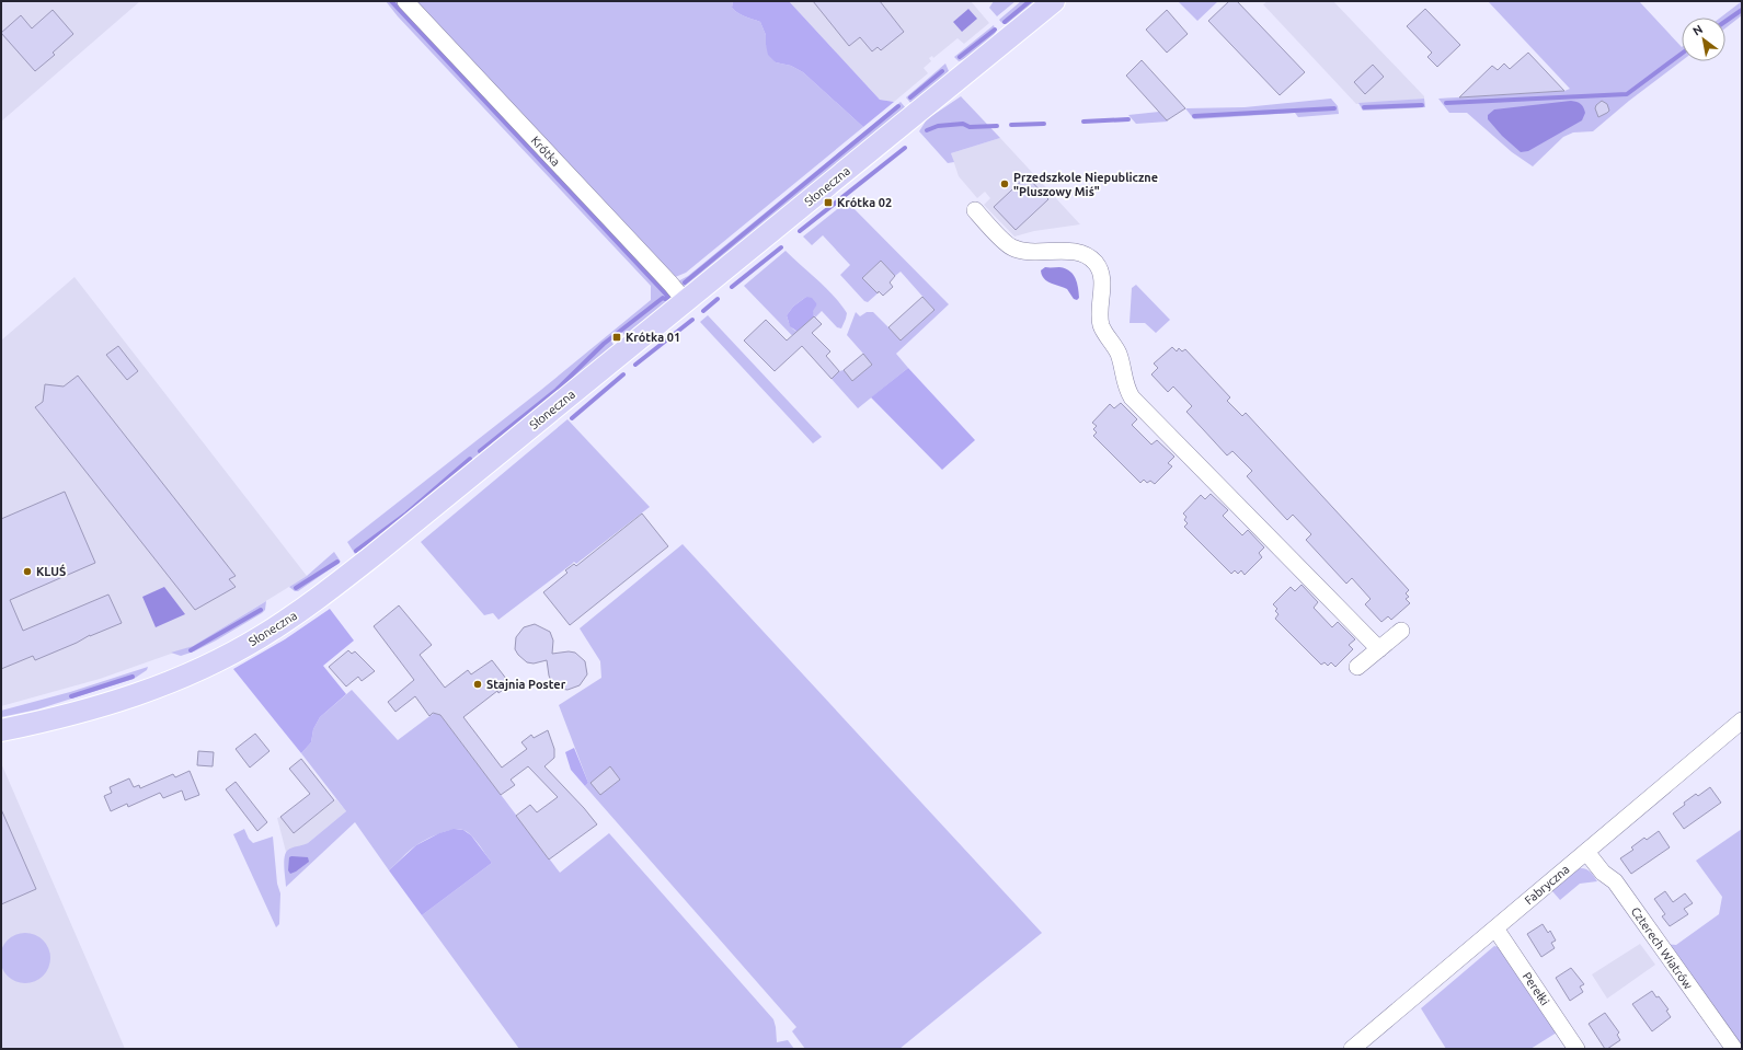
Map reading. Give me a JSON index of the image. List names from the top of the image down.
{
  "streets": {
    "main road": ["Słoneczna"],
    "street": [
      "Krótka",
      "Fabryczna",
      "Czterech Wiatrów",
      "Perełki"
    ]
  },
  "crossings": [
    ["Krótka", "Słoneczna"],
    ["Fabryczna", "Czterech Wiatrów"],
    ["Fabryczna", "Perełki"]
  ],
  "places": {
    "other": ["Przedszkole Niepubliczne \"Pluszowy Miś\"", "KLUŚ", "Stajnia Poster"],
    "transit": ["Krótka 02", "Krótka 01"]
  },
  "north": "top left"
}
